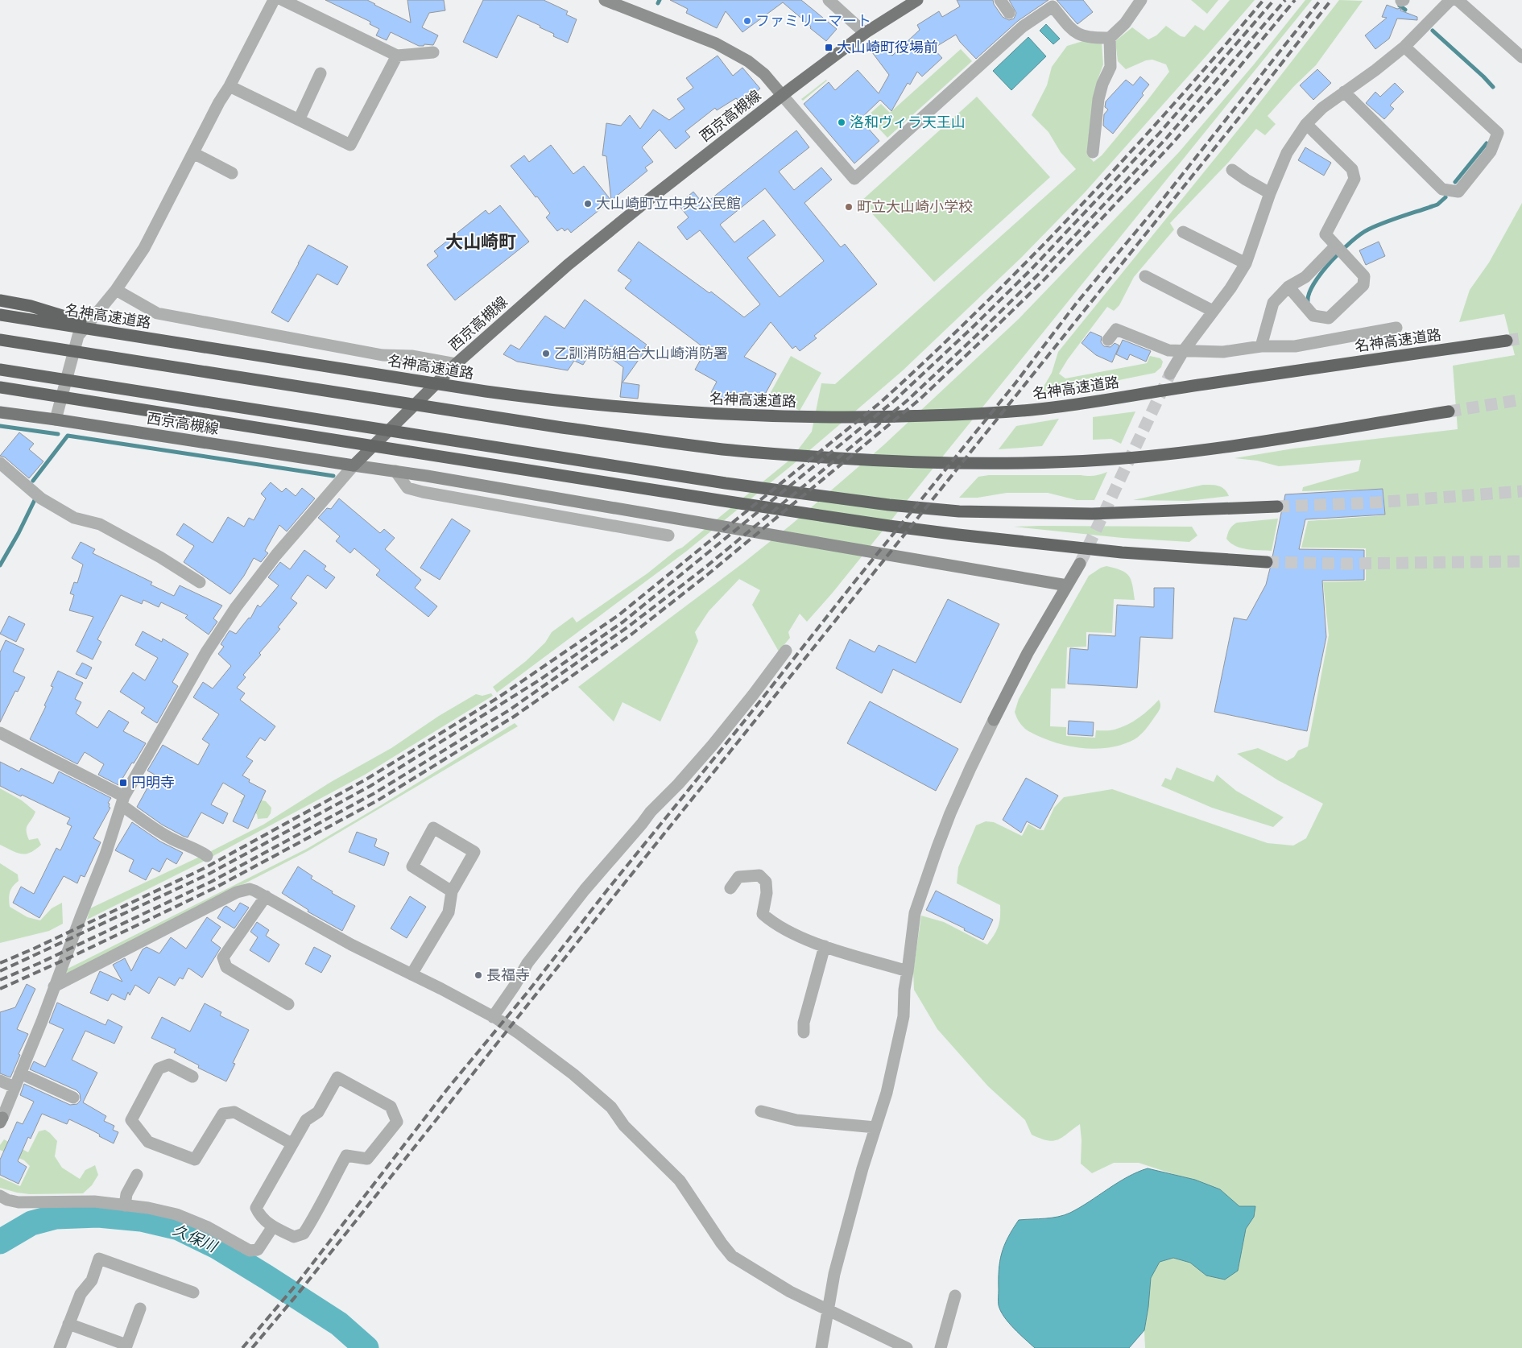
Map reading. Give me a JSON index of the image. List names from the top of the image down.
{
  "streets": {
    "highway": ["名神高速道路"],
    "main road": ["西京高槻線"]
  },
  "districts": ["大山崎町"],
  "water": ["久保川"],
  "places": {
    "other": [
      "ファミリーマート",
      "洛和ヴィラ天王山",
      "大山崎町立中央公民館",
      "町立大山崎小学校",
      "乙訓消防組合大山崎消防署",
      "長福寺"
    ],
    "transit": ["大山崎町役場前", "円明寺"]
  }
}
